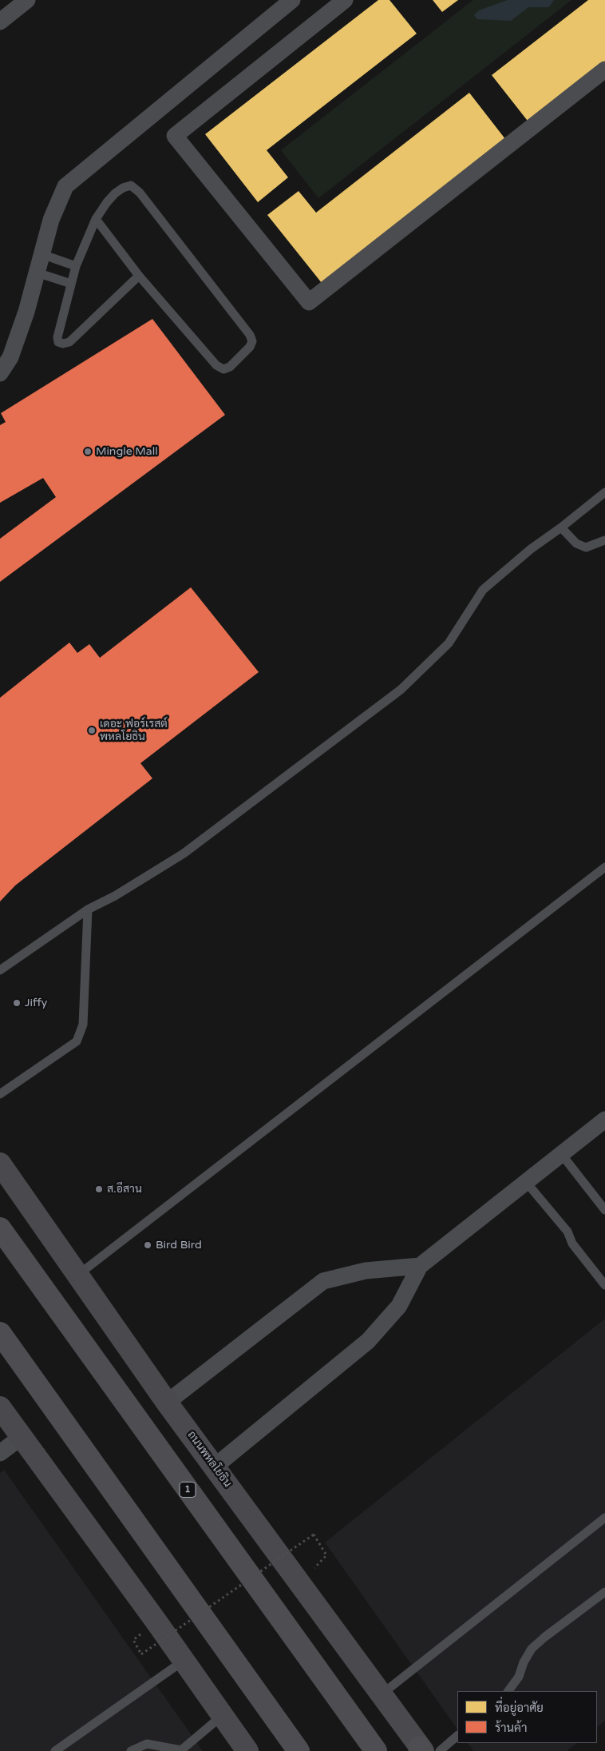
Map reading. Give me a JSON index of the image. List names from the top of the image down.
{
  "streets": {
    "highway": ["1"],
    "main road": ["ถนนพหลโยธิน"]
  },
  "places": [
    "Mingle Mall",
    "เดอะ ฟอร์เรสต์ พหลโยธิน",
    "Jiffy",
    "ส.อีสาน",
    "Bird Bird"
  ],
  "legend": ["ที่อยู่อาศัย", "ร้านค้า"]
}
